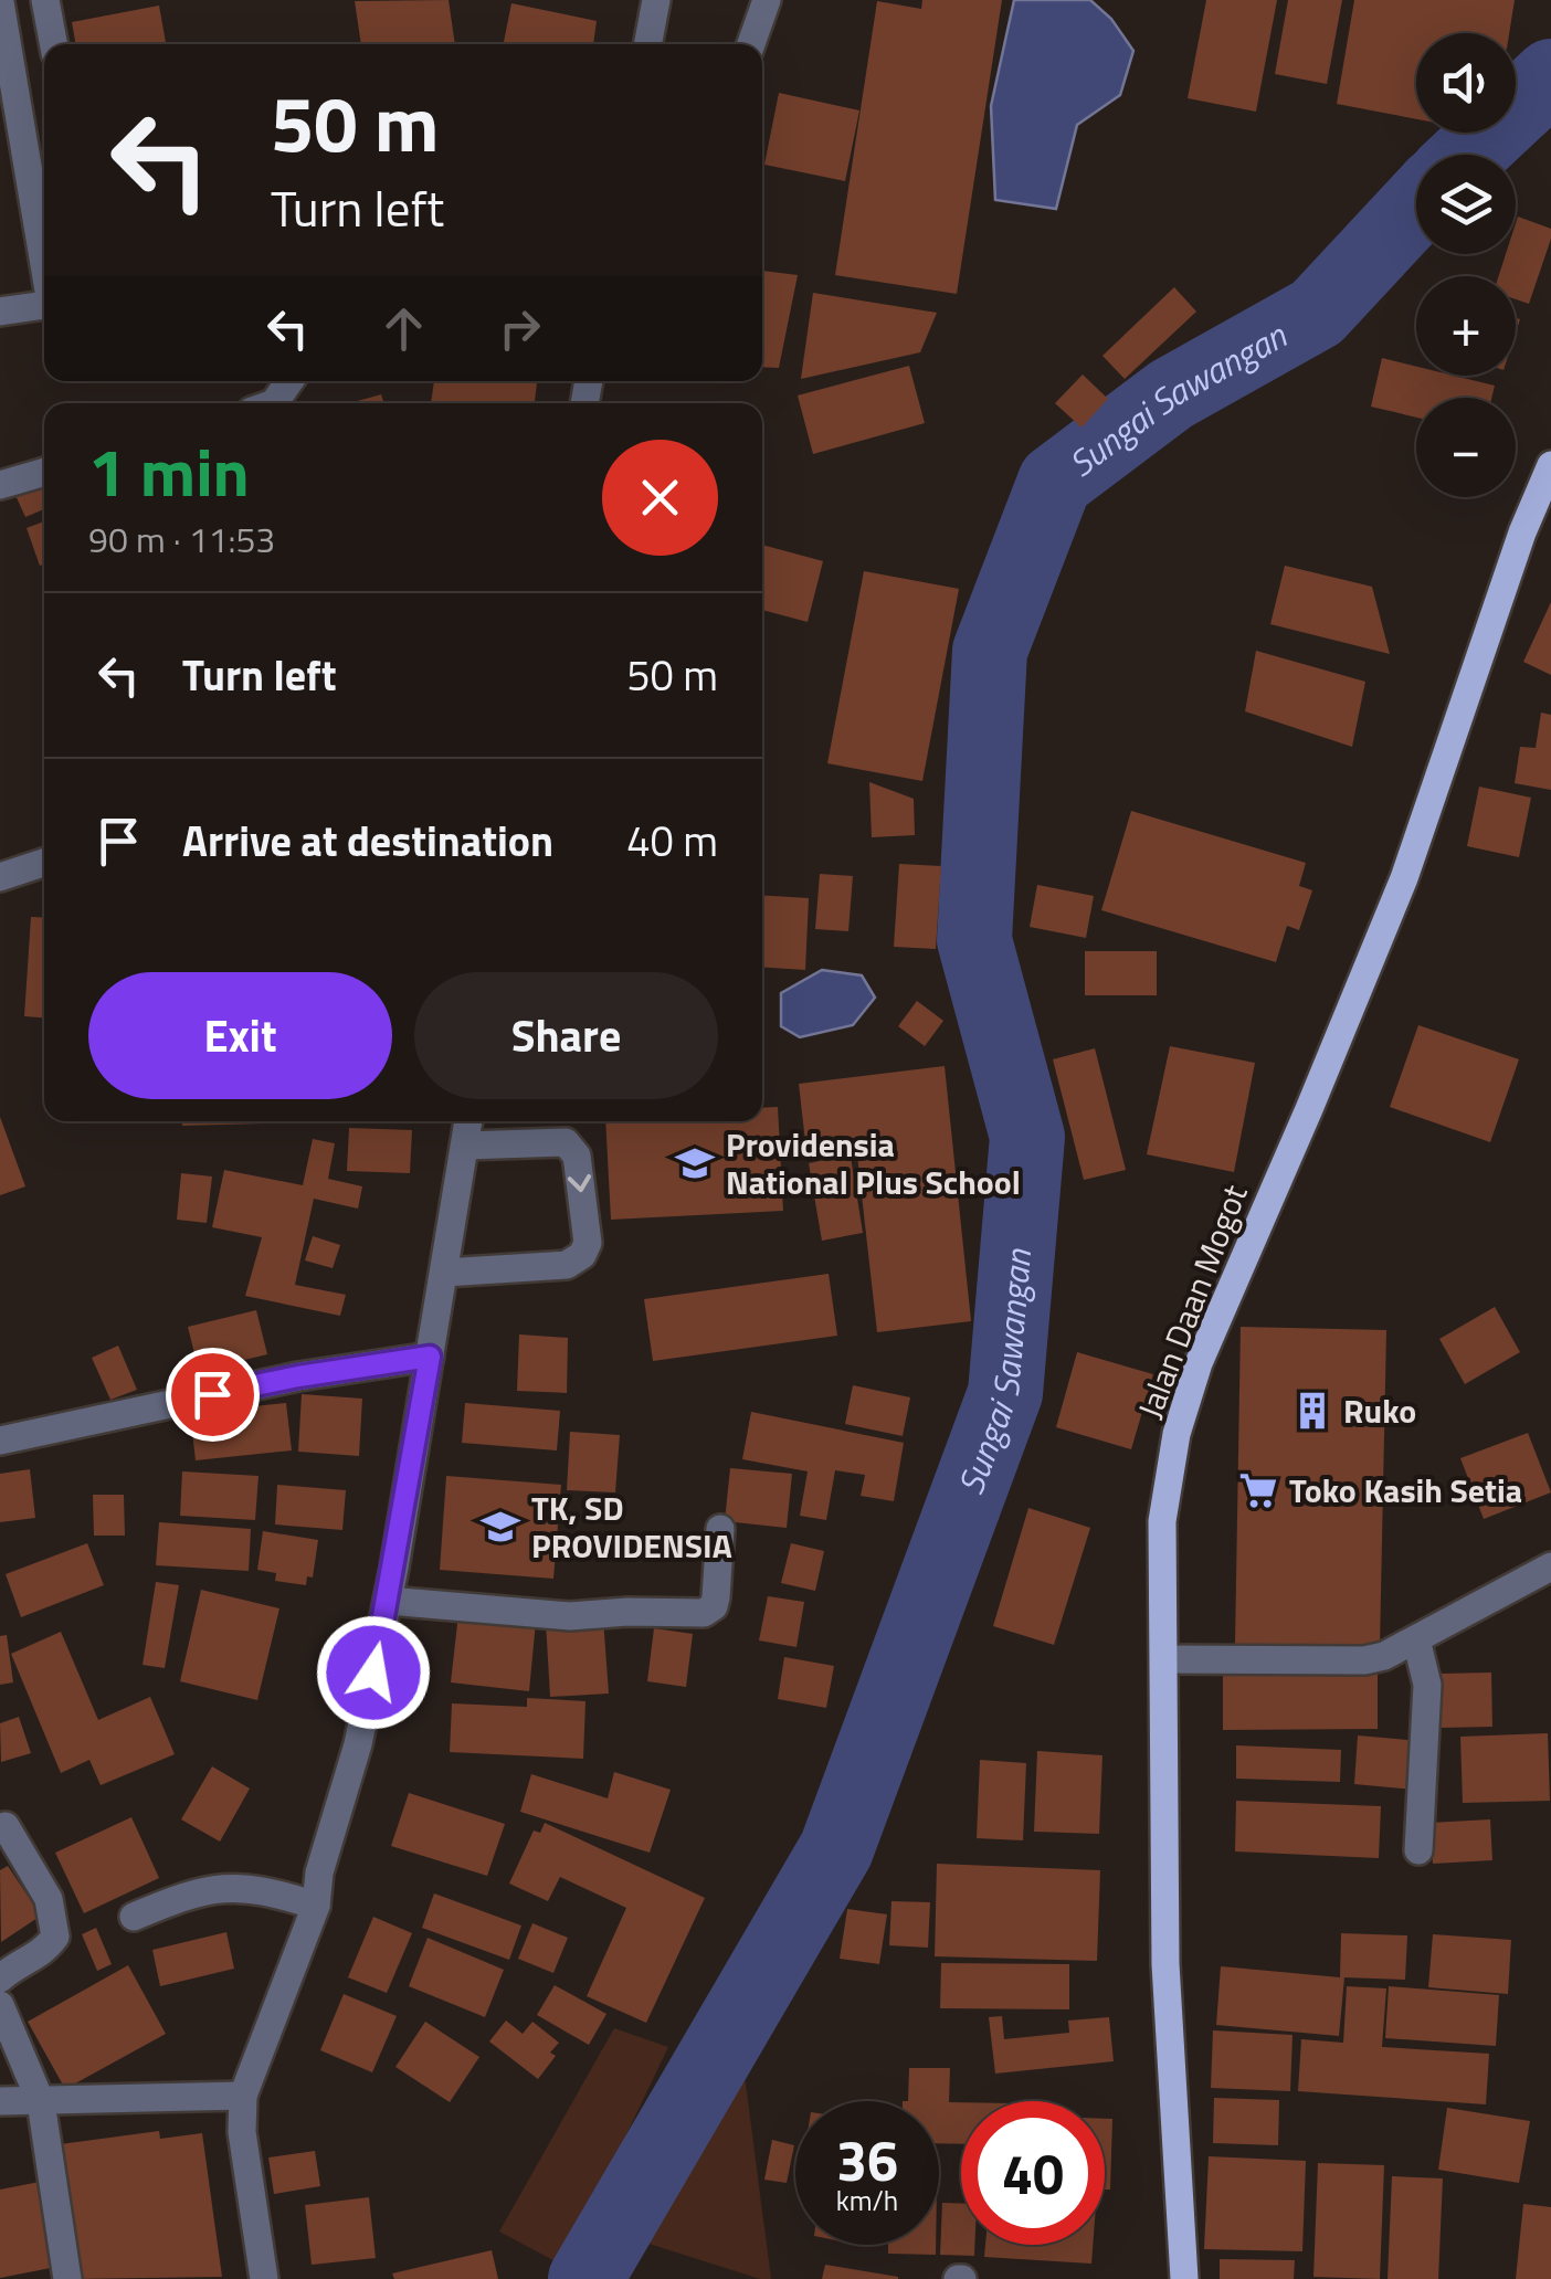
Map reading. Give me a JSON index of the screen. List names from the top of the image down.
{
  "streets": {
    "main road": ["Jalan Daan Mogot"]
  },
  "water": ["Sungai Sawangan"],
  "places": {
    "school or university": ["Providensia National Plus School", "TK, SD PROVIDENSIA"],
    "building": ["Ruko"],
    "supermarket": ["Toko Kasih Setia"]
  },
  "page": {
    "map_buttons": ["+", "−"],
    "turn": ["50 m", "Turn left"],
    "heading": ["1 min", "90 m · 11:53"],
    "list": [
      {
        "name": "Turn left",
        "value": "50 m"
      },
      {
        "name": "Arrive at destination",
        "value": "40 m"
      }
    ],
    "buttons": ["Exit", "Share"],
    "speed": "36 km/h",
    "limit": "40"
  }
}
